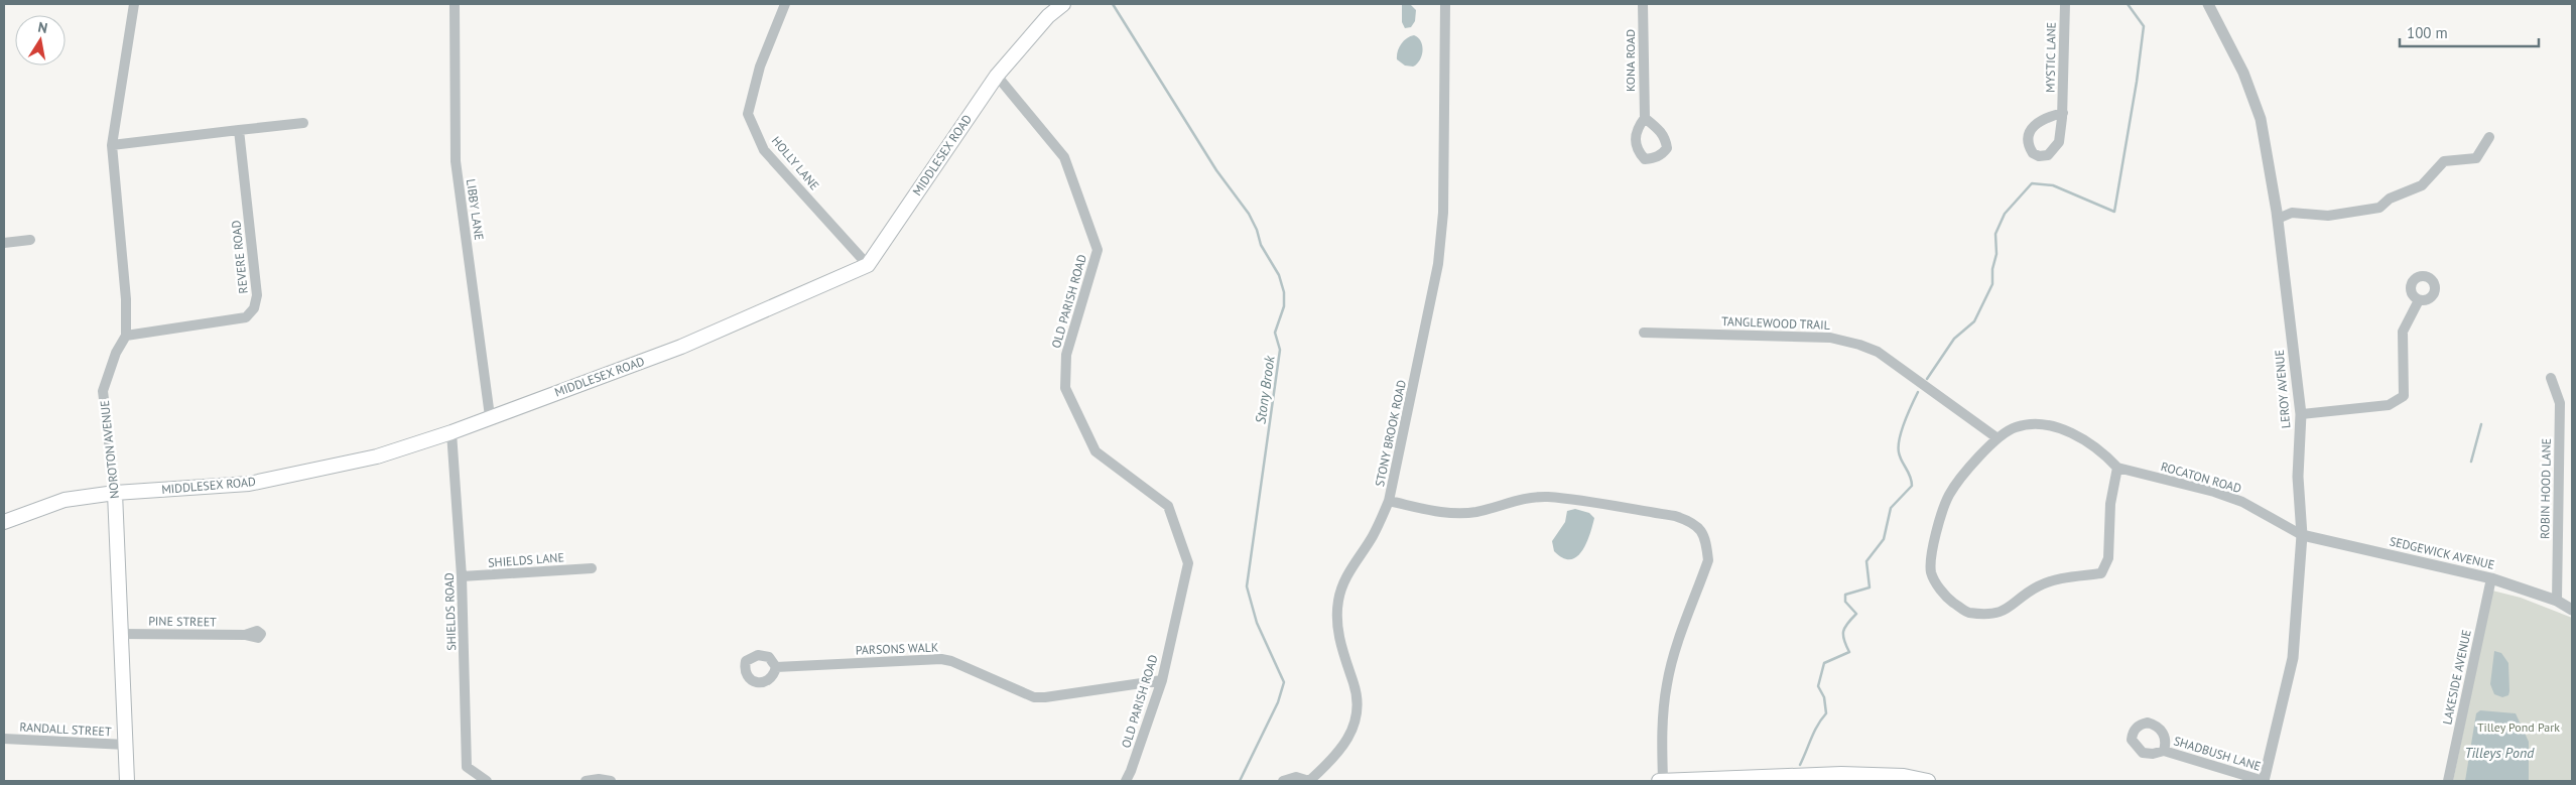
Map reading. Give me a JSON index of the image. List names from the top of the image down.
{
  "streets": {
    "main road": ["MIDDLESEX ROAD", "NOROTON AVENUE"],
    "street": [
      "MYSTIC LANE",
      "KONA ROAD",
      "HOLLY LANE",
      "LIBBY LANE",
      "REVERE ROAD",
      "OLD PARISH ROAD",
      "TANGLEWOOD TRAIL",
      "LEROY AVENUE",
      "STONY BROOK ROAD",
      "ROCATON ROAD",
      "ROBIN HOOD LANE",
      "SEDGEWICK AVENUE",
      "SHIELDS LANE",
      "SHIELDS ROAD",
      "PINE STREET",
      "PARSONS WALK",
      "LAKESIDE AVENUE",
      "RANDALL STREET",
      "SHADBUSH LANE"
    ]
  },
  "crossings": [
    ["MIDDLESEX ROAD", "HOLLY LANE"],
    ["MIDDLESEX ROAD", "LIBBY LANE"],
    ["MIDDLESEX ROAD", "OLD PARISH ROAD"],
    ["MIDDLESEX ROAD", "NOROTON AVENUE"],
    ["MIDDLESEX ROAD", "SHIELDS ROAD"],
    ["REVERE ROAD", "NOROTON AVENUE"],
    ["OLD PARISH ROAD", "PARSONS WALK"],
    ["TANGLEWOOD TRAIL", "ROCATON ROAD"],
    ["LEROY AVENUE", "ROCATON ROAD"],
    ["LEROY AVENUE", "SEDGEWICK AVENUE"],
    ["LEROY AVENUE", "SHADBUSH LANE"],
    ["NOROTON AVENUE", "PINE STREET"],
    ["NOROTON AVENUE", "RANDALL STREET"],
    ["ROCATON ROAD", "SEDGEWICK AVENUE"],
    ["ROBIN HOOD LANE", "SEDGEWICK AVENUE"],
    ["SEDGEWICK AVENUE", "LAKESIDE AVENUE"],
    ["SHIELDS LANE", "SHIELDS ROAD"]
  ],
  "water": ["Stony Brook", "Tilleys Pond"],
  "parks": ["Tilley Pond Park"],
  "scale_bar": "100 m",
  "north": "top"
}
